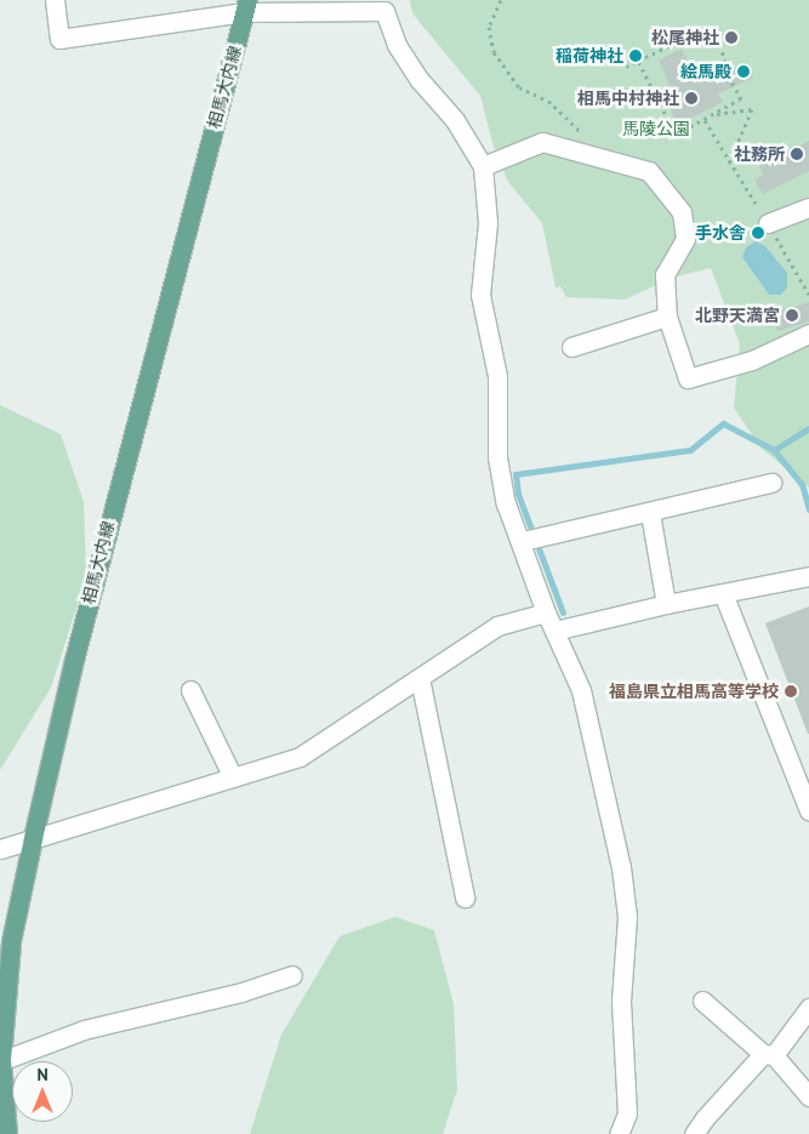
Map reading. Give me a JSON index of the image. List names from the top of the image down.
{
  "streets": {
    "main road": ["相馬大内線"]
  },
  "parks": ["馬陵公園"],
  "places": [
    "松尾神社",
    "稲荷神社",
    "絵馬殿",
    "相馬中村神社",
    "社務所",
    "手水舎",
    "北野天満宮",
    "福島県立相馬高等学校"
  ],
  "north": "top"
}
